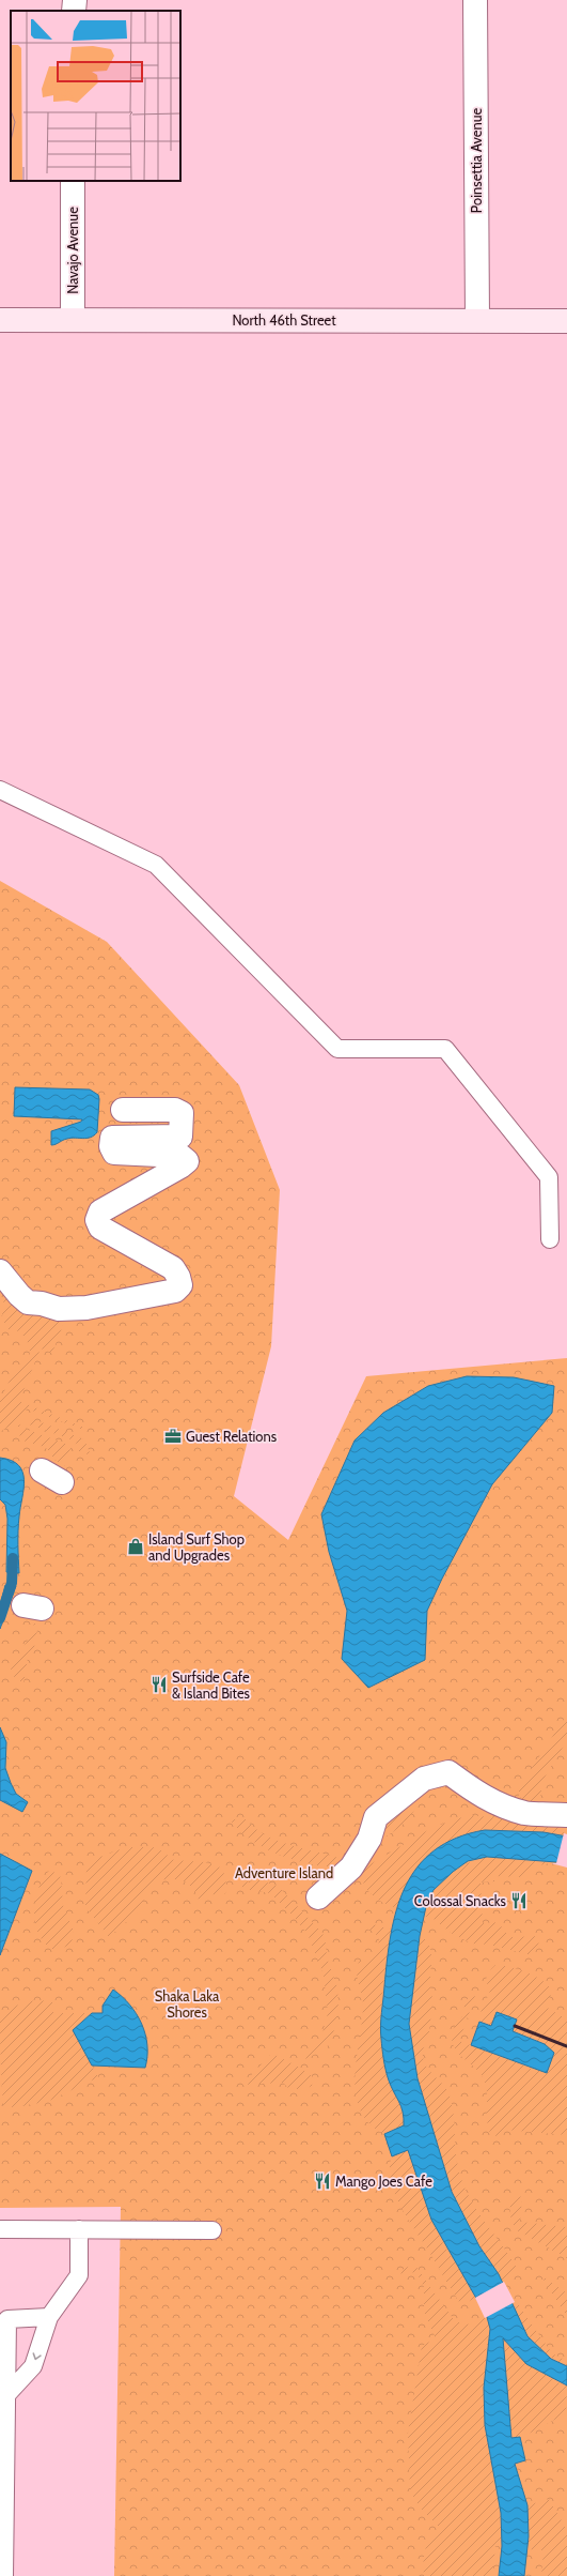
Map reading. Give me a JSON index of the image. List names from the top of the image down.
{
  "streets": {
    "street": ["Poinsettia Avenue", "Navajo Avenue", "North 46th Street"]
  },
  "crossings": [
    ["Poinsettia Avenue", "North 46th Street"],
    ["Navajo Avenue", "North 46th Street"]
  ],
  "parks": ["Adventure Island", "Shaka Laka Shores"],
  "places": {
    "office": ["Guest Relations"],
    "shop": ["Island Surf Shop and Upgrades"],
    "restaurant": ["Surfside Cafe & Island Bites", "Colossal Snacks", "Mango Joes Cafe"]
  }
}
